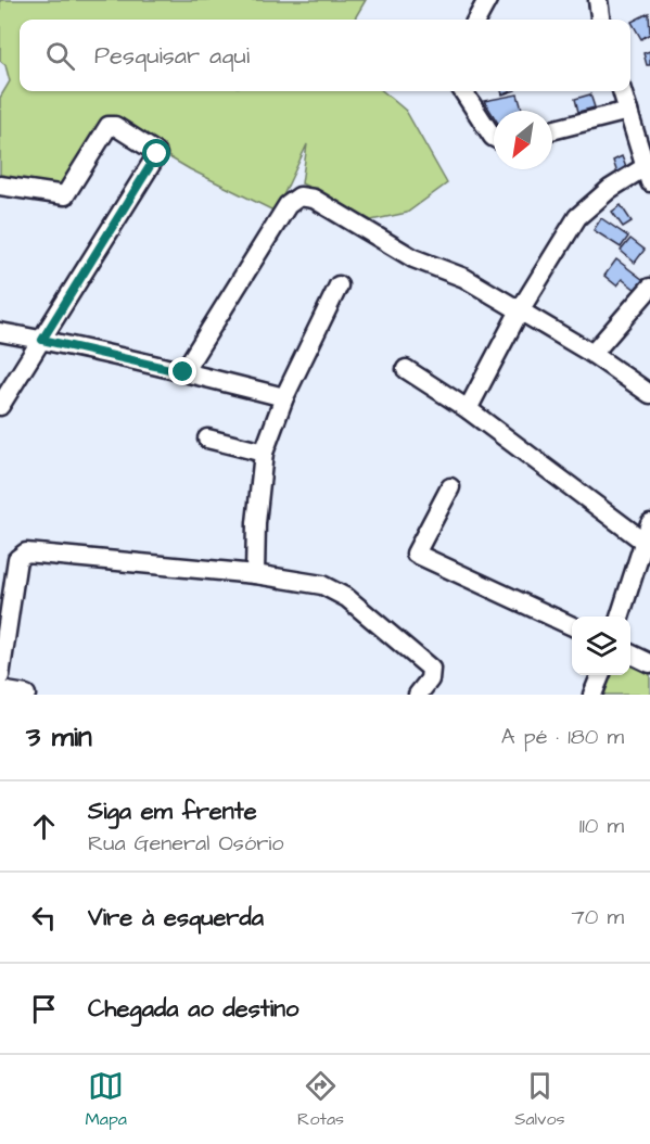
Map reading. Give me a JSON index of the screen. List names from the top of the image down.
{
  "north": "bottom left",
  "page": {
    "search": "Pesquisar aqui",
    "heading": ["3 min", "A pé · 180 m"],
    "list": [
      ["Siga em frente", "Rua General Osório", "110 m"],
      ["Vire à esquerda", "70 m"],
      "Chegada ao destino"
    ],
    "nav": ["Mapa", "Rotas", "Salvos"]
  }
}
